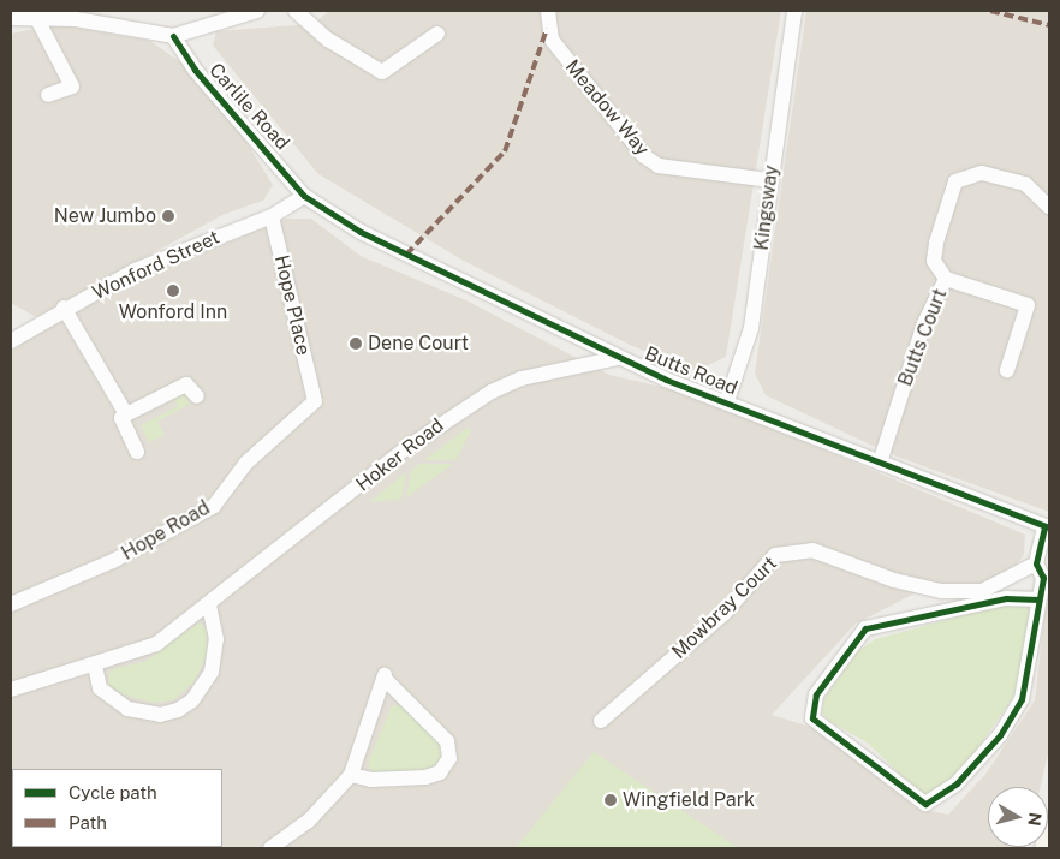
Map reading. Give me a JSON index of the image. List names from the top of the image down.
{
  "streets": {
    "street": [
      "Carlile Road",
      "Meadow Way",
      "Kingsway",
      "Wonford Street",
      "Hope Place",
      "Butts Court",
      "Butts Road",
      "Hoker Road",
      "Hope Road",
      "Mowbray Court"
    ]
  },
  "crossings": [
    ["Carlile Road", "Wonford Street"],
    ["Carlile Road", "Butts Road"],
    ["Meadow Way", "Kingsway"],
    ["Kingsway", "Butts Road"],
    ["Wonford Street", "Hope Place"],
    ["Wonford Street", "Butts Road"],
    ["Hope Place", "Hope Road"],
    ["Butts Court", "Butts Road"],
    ["Butts Road", "Hoker Road"]
  ],
  "places": [
    "New Jumbo",
    "Wonford Inn",
    "Dene Court",
    "Wingfield Park"
  ],
  "legend": ["Cycle path", "Path"],
  "north": "right"
}
